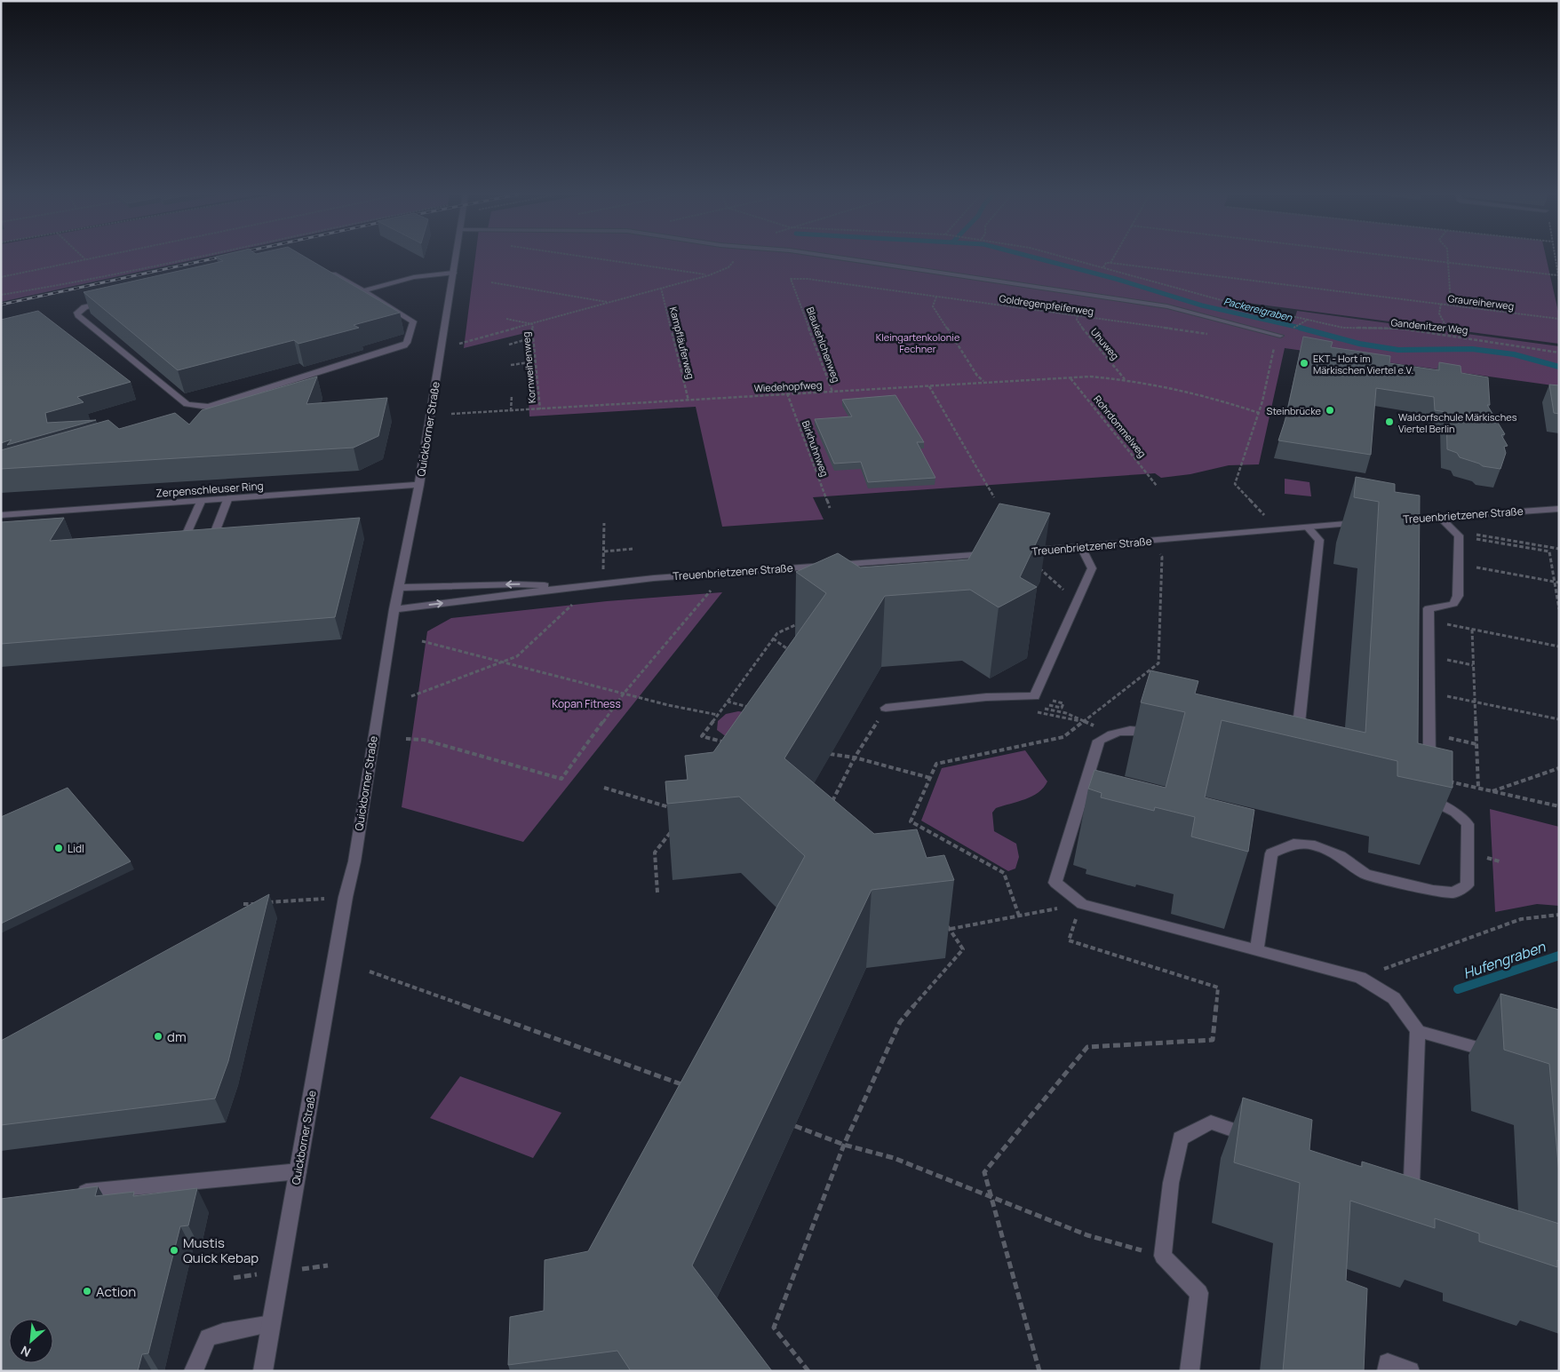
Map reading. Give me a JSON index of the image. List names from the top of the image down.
{
  "streets": {
    "street": ["Quickborner Straße", "Zerpenschleuser Ring", "Treuenbrietzener Straße"],
    "path": [
      "Graureiherweg",
      "Goldregenpfeiferweg",
      "Gandenitzer Weg",
      "Kampfläuferweg",
      "Uhuweg",
      "Blaukehlchenweg",
      "Kornweihenweg",
      "Wiedehopfweg",
      "Rohrdommelweg",
      "Birkhuhnweg"
    ]
  },
  "crossings": [
    ["Goldregenpfeiferweg", "Uhuweg"],
    ["Goldregenpfeiferweg", "Blaukehlchenweg"],
    ["Kampfläuferweg", "Wiedehopfweg"],
    ["Uhuweg", "Wiedehopfweg"],
    ["Blaukehlchenweg", "Wiedehopfweg"],
    ["Kornweihenweg", "Wiedehopfweg"],
    ["Wiedehopfweg", "Rohrdommelweg"],
    ["Wiedehopfweg", "Birkhuhnweg"],
    ["Quickborner Straße", "Zerpenschleuser Ring"],
    ["Quickborner Straße", "Treuenbrietzener Straße"]
  ],
  "water": ["Packereigraben", "Hufengraben"],
  "parks": ["Kleingartenkolonie Fechner", "Kopan Fitness"],
  "places": [
    "EKT - Hort im Märkischen Viertel e.V.",
    "Steinbrücke",
    "Waldorfschule Märkisches Viertel Berlin",
    "Lidl",
    "dm",
    "Mustis Quick Kebap",
    "Action"
  ],
  "north": "bottom left"
}
